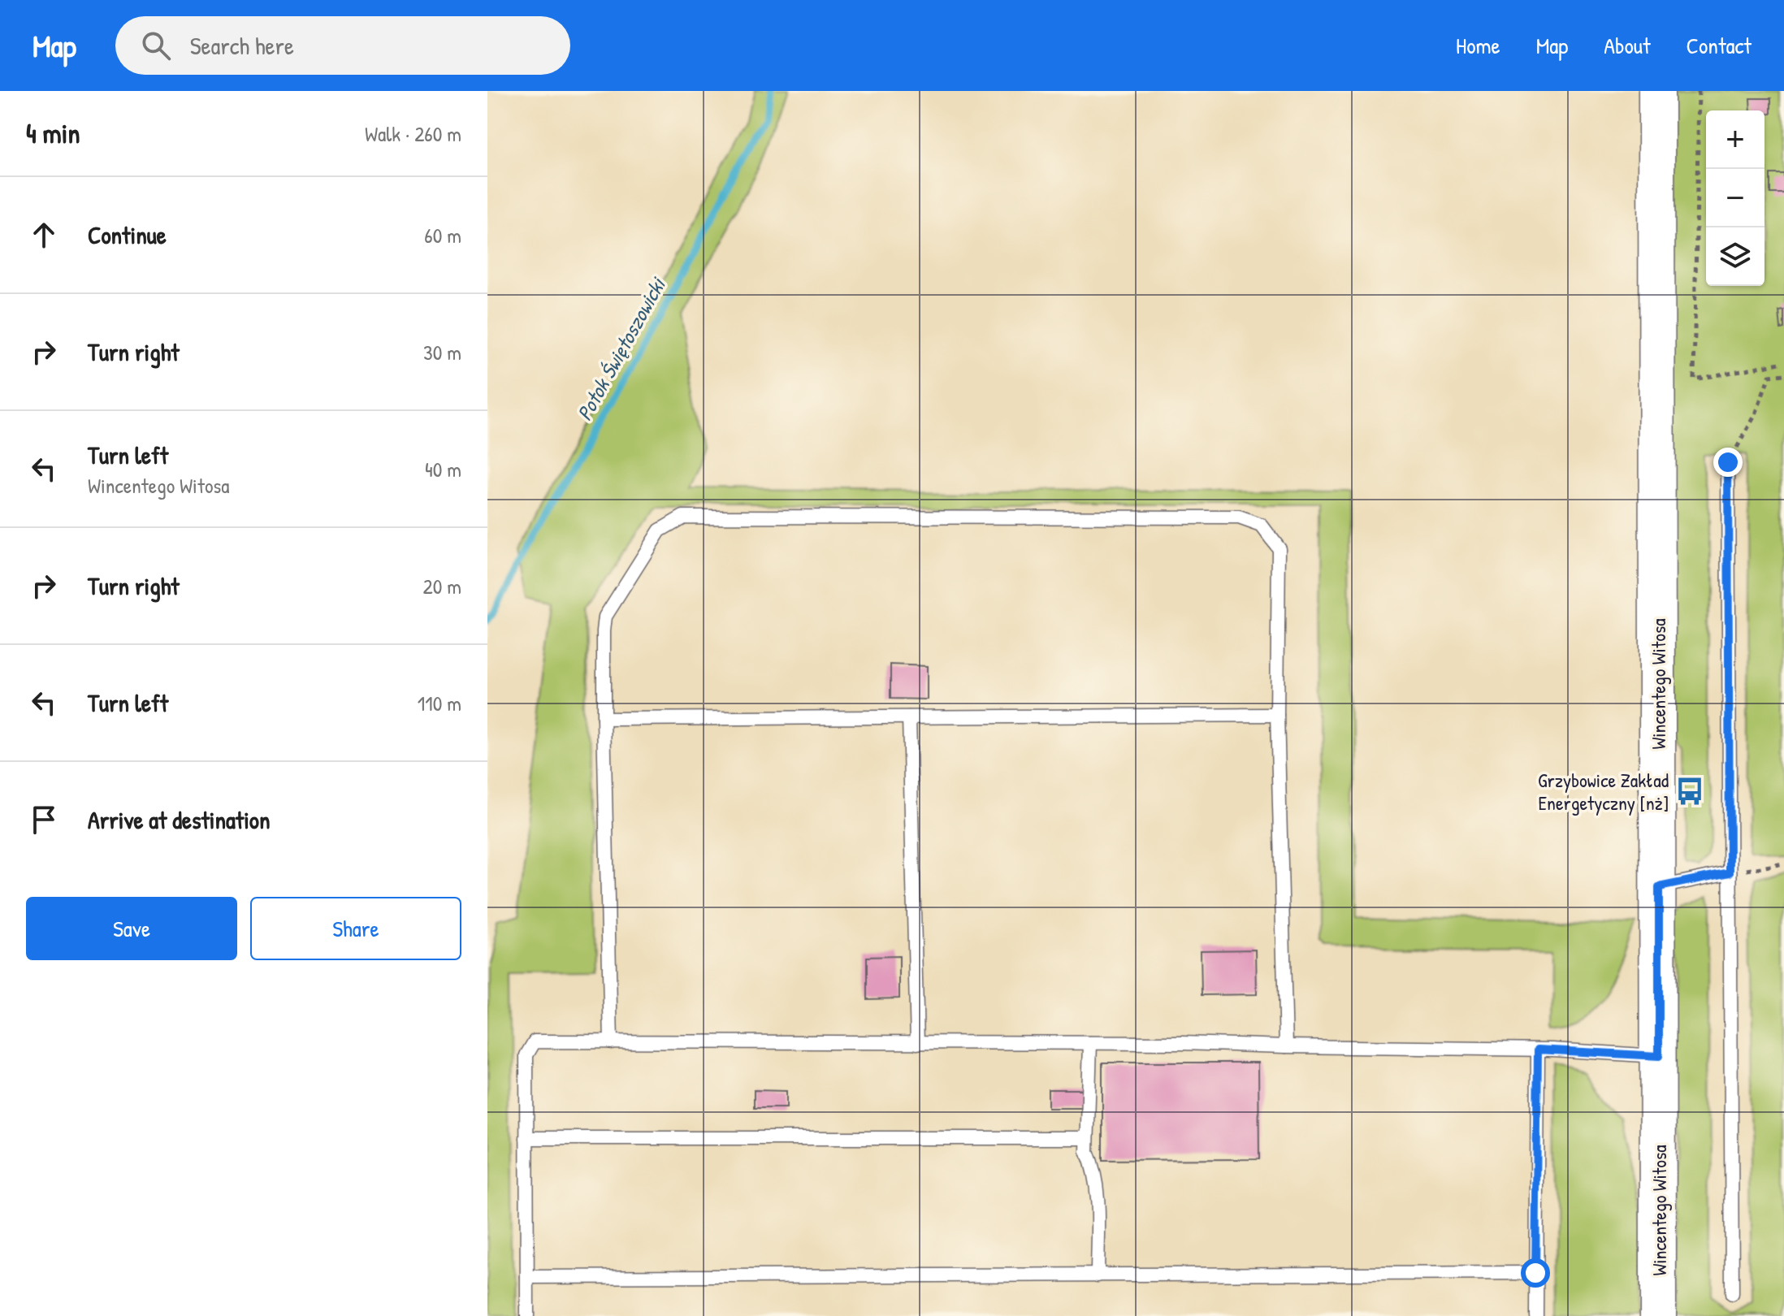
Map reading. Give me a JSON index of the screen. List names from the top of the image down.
{
  "streets": {
    "main road": ["Wincentego Witosa"]
  },
  "water": ["Potok Świętoszowicki"],
  "places": {
    "bus stop": ["Grzybowice Zakład Energetyczny [nż]"]
  },
  "page": {
    "header": "Map",
    "search": "Search here",
    "nav": [
      "Home",
      "Map",
      "About",
      "Contact"
    ],
    "heading": ["4 min", "Walk · 260 m"],
    "map_buttons": ["+", "−"],
    "list": [
      ["Continue", "60 m"],
      ["Turn right", "30 m"],
      ["Turn left", "Wincentego Witosa", "40 m"],
      ["Turn right", "20 m"],
      ["Turn left", "110 m"],
      "Arrive at destination"
    ],
    "buttons": ["Save", "Share"]
  }
}
